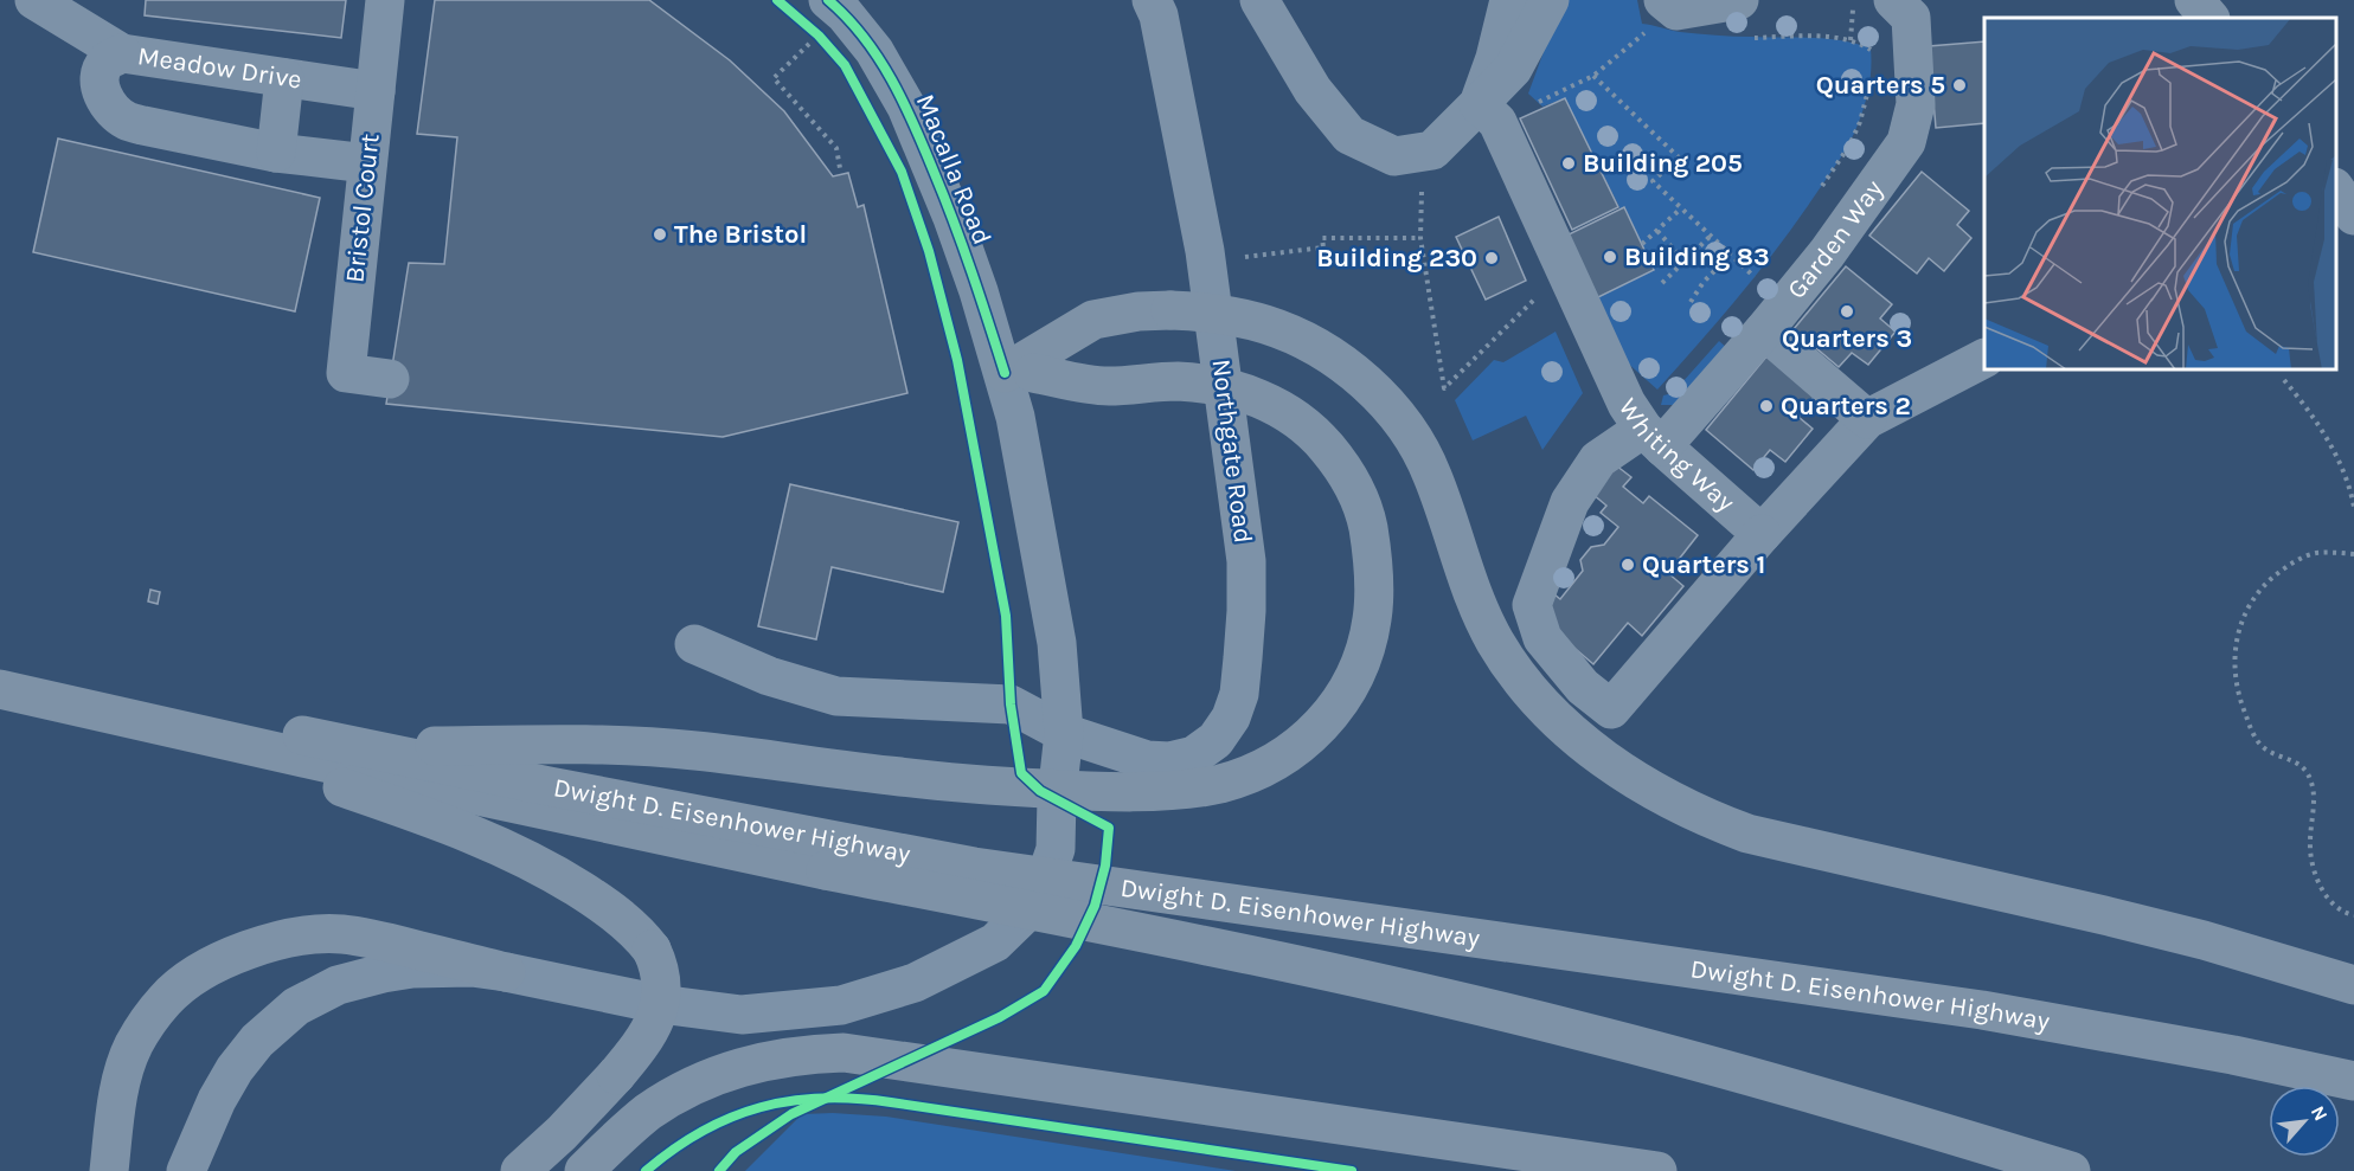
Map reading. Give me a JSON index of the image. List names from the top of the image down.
{
  "streets": {
    "highway": ["Dwight D. Eisenhower Highway"],
    "street": [
      "Meadow Drive",
      "Macalla Road",
      "Bristol Court",
      "Garden Way",
      "Northgate Road",
      "Whiting Way"
    ]
  },
  "crossings": [
    ["Meadow Drive", "Bristol Court"],
    ["Macalla Road", "Northgate Road"],
    ["Garden Way", "Whiting Way"]
  ],
  "places": [
    "Quarters 5",
    "Building 205",
    "The Bristol",
    "Building 83",
    "Building 230",
    "Quarters 3",
    "Quarters 2",
    "Quarters 1"
  ],
  "north": "top right"
}
